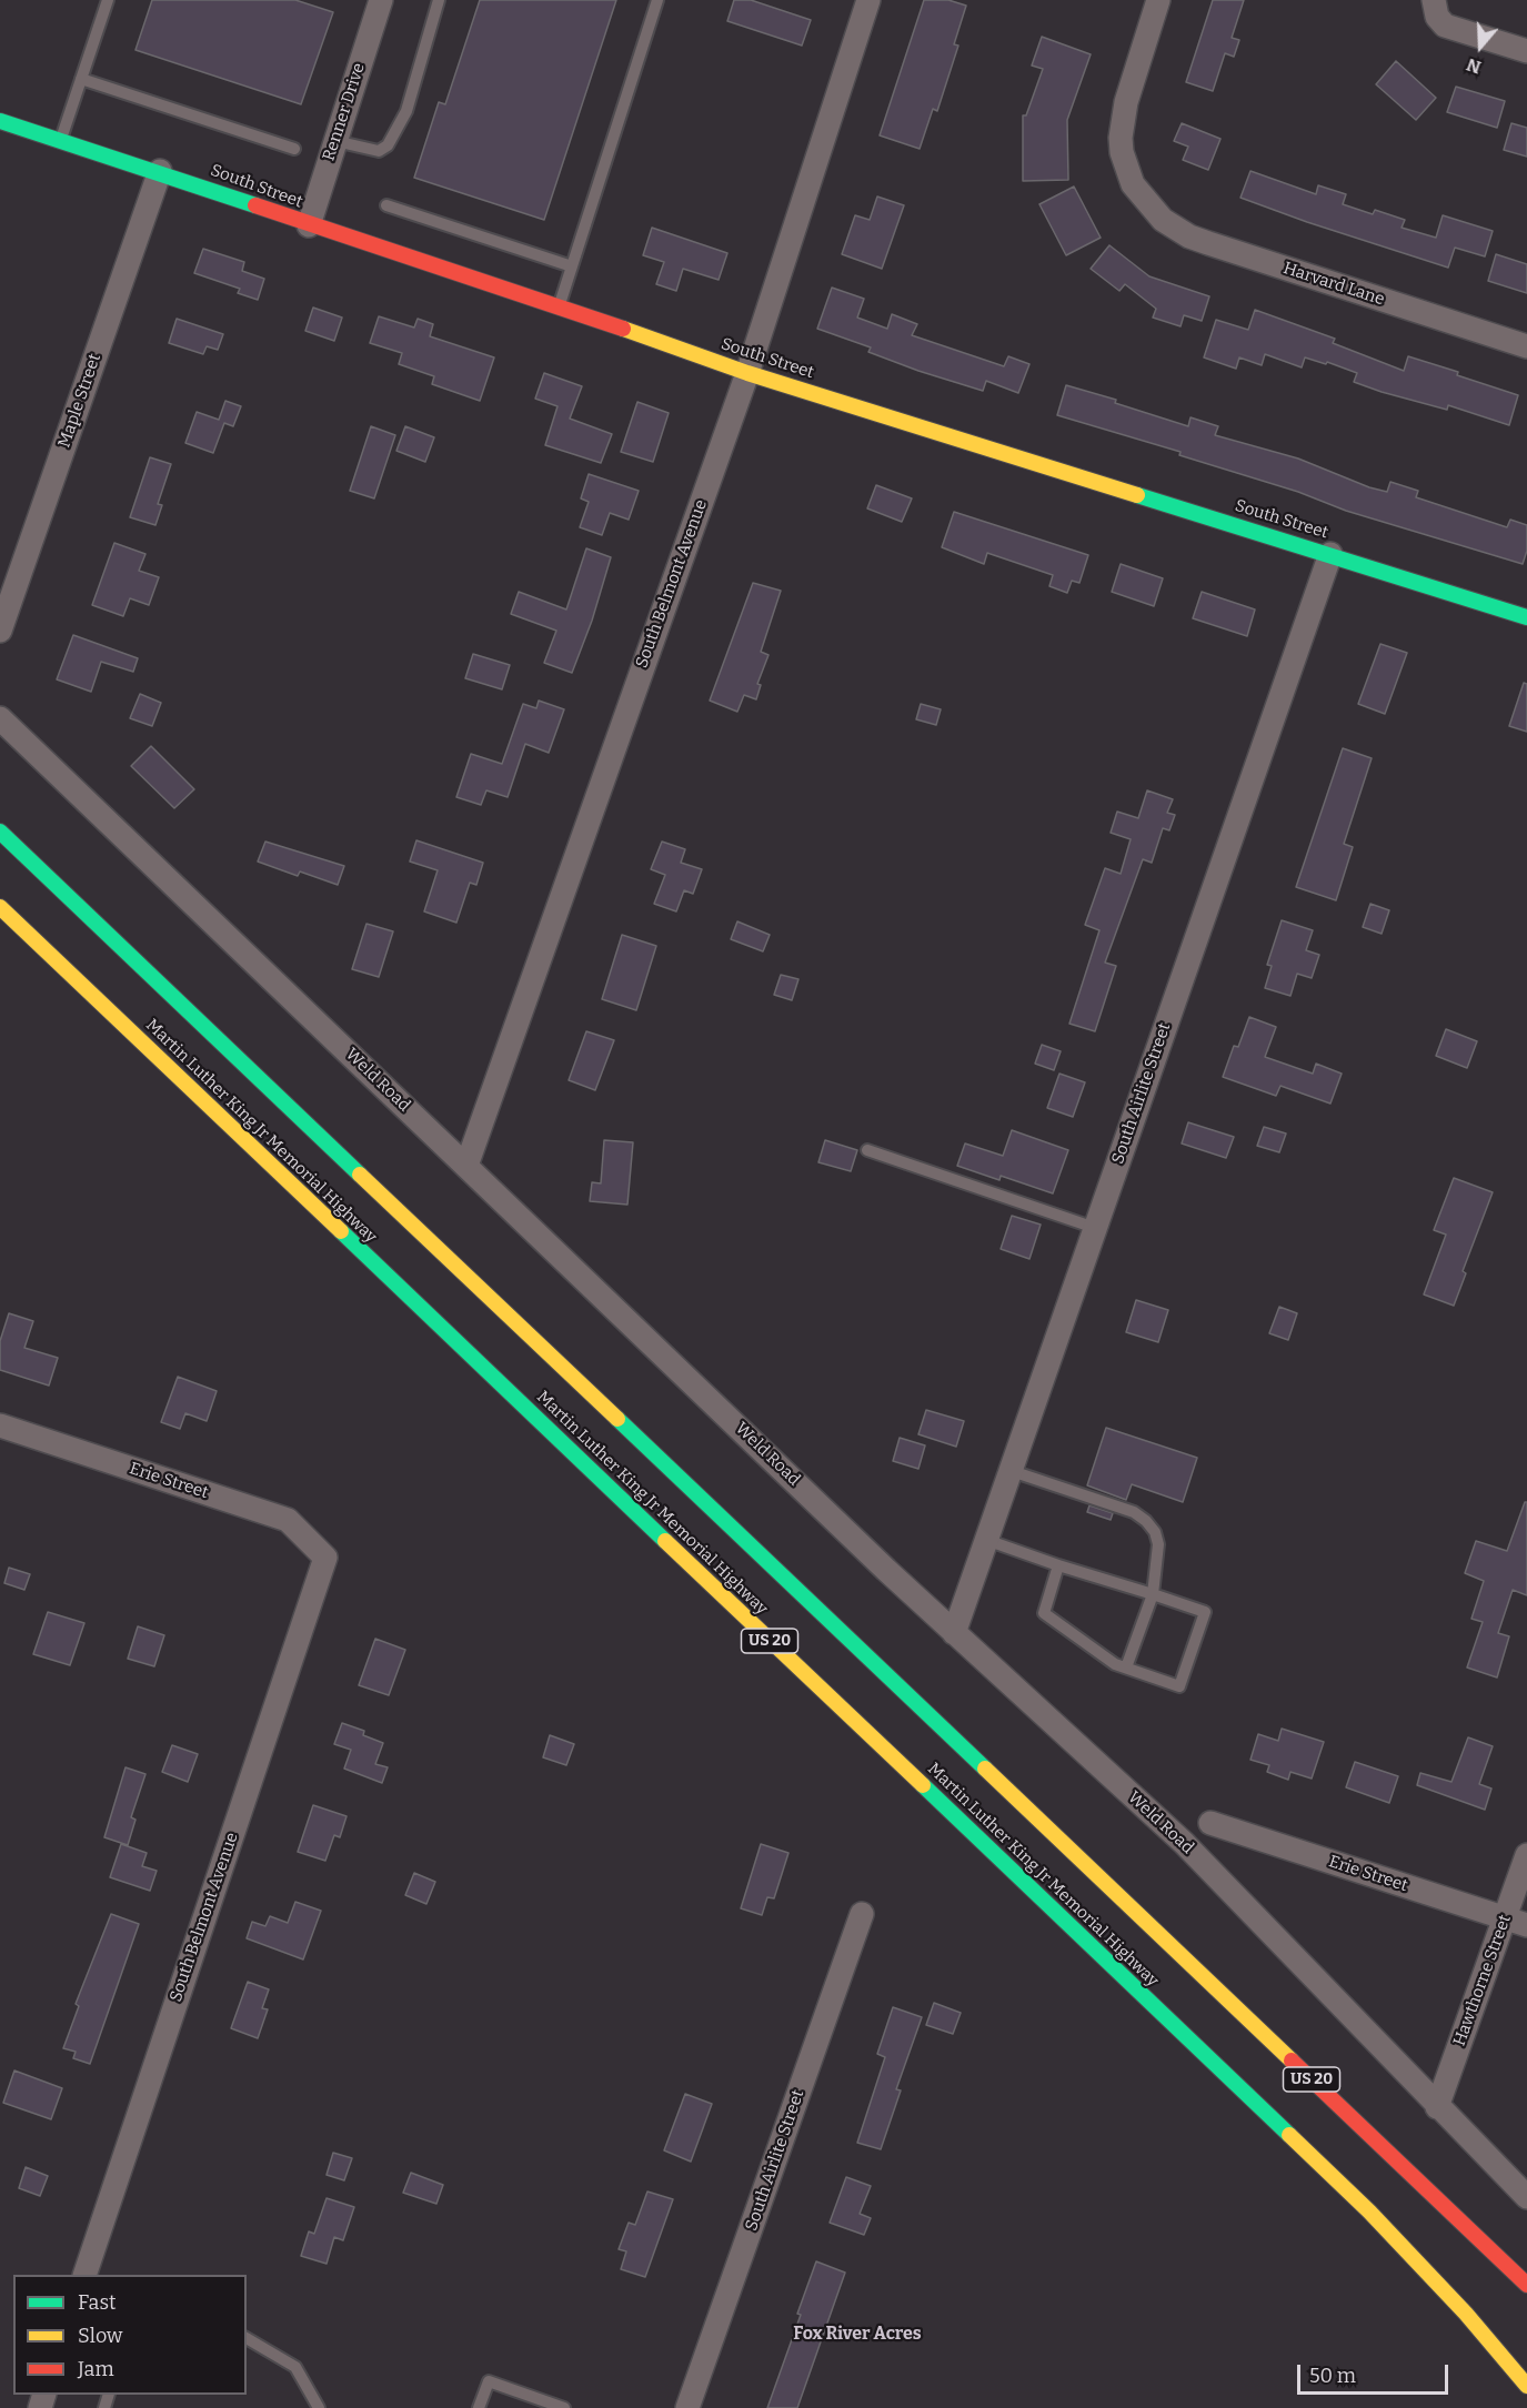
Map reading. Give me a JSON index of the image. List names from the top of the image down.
{
  "streets": {
    "main road": ["South Street", "Martin Luther King Jr Memorial Highway", "US 20"],
    "street": [
      "Renner Drive",
      "Harvard Lane",
      "Maple Street",
      "South Belmont Avenue",
      "Weld Road",
      "South Airlite Street",
      "Erie Street",
      "Hawthorne Street"
    ]
  },
  "crossings": [
    ["Renner Drive", "South Street"],
    ["South Street", "Maple Street"],
    ["South Street", "South Belmont Avenue"],
    ["South Street", "South Airlite Street"],
    ["South Belmont Avenue", "Weld Road"],
    ["South Belmont Avenue", "Erie Street"],
    ["Weld Road", "South Airlite Street"],
    ["Weld Road", "Hawthorne Street"],
    ["Erie Street", "Hawthorne Street"]
  ],
  "districts": ["Fox River Acres"],
  "legend": ["Fast", "Slow", "Jam"],
  "scale_bar": "50 m",
  "north": "bottom"
}
